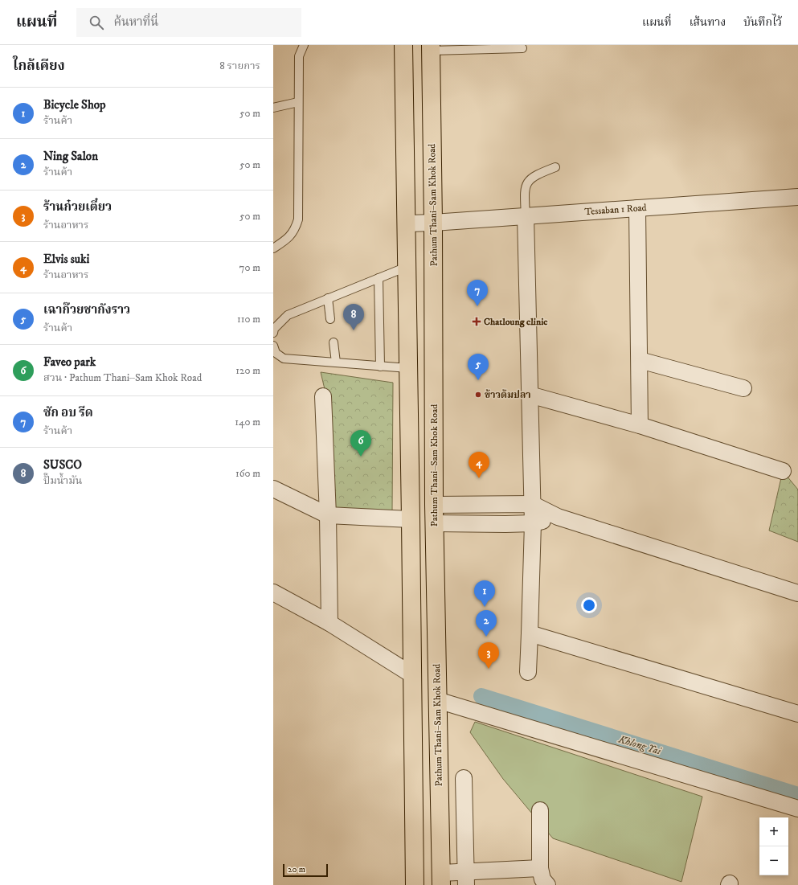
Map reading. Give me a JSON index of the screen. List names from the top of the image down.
{
  "streets": {
    "main road": ["Pathum Thani–Sam Khok Road"],
    "street": ["Tessaban 1 Road"]
  },
  "crossings": [
    ["Pathum Thani–Sam Khok Road", "Tessaban 1 Road"]
  ],
  "water": ["Khlong Yai"],
  "places": {
    "health": ["Chatloung clinic"],
    "other": ["ข้าวต้มปลา"]
  },
  "scale_bar": "20 m",
  "page": {
    "header": "แผนที่",
    "search": "ค้นหาที่นี่",
    "nav": ["แผนที่", "เส้นทาง", "บันทึกไว้"],
    "heading": ["ใกล้เคียง", "8 รายการ"],
    "list": [
      {
        "mark": "1",
        "name": "Bicycle Shop",
        "note": "ร้านค้า",
        "value": "50 m"
      },
      {
        "mark": "2",
        "name": "Ning Salon",
        "note": "ร้านค้า",
        "value": "50 m"
      },
      {
        "mark": "3",
        "name": "ร้านก๋วยเตี๋ยว",
        "note": "ร้านอาหาร",
        "value": "50 m"
      },
      {
        "mark": "4",
        "name": "Elvis suki",
        "note": "ร้านอาหาร",
        "value": "70 m"
      },
      {
        "mark": "5",
        "name": "เฉาก๊วยชากังราว",
        "note": "ร้านค้า",
        "value": "110 m"
      },
      {
        "mark": "6",
        "name": "Faveo park",
        "note": "สวน · Pathum Thani–Sam Khok Road",
        "value": "120 m"
      },
      {
        "mark": "7",
        "name": "ซัก อบ รีด",
        "note": "ร้านค้า",
        "value": "140 m"
      },
      {
        "mark": "8",
        "name": "SUSCO",
        "note": "ปั๊มน้ำมัน",
        "value": "160 m"
      }
    ],
    "pins": [
      "7",
      "8",
      "5",
      "6",
      "4",
      "1",
      "2",
      "3"
    ],
    "map_buttons": ["+", "−"],
    "scale": "20 m"
  }
}
